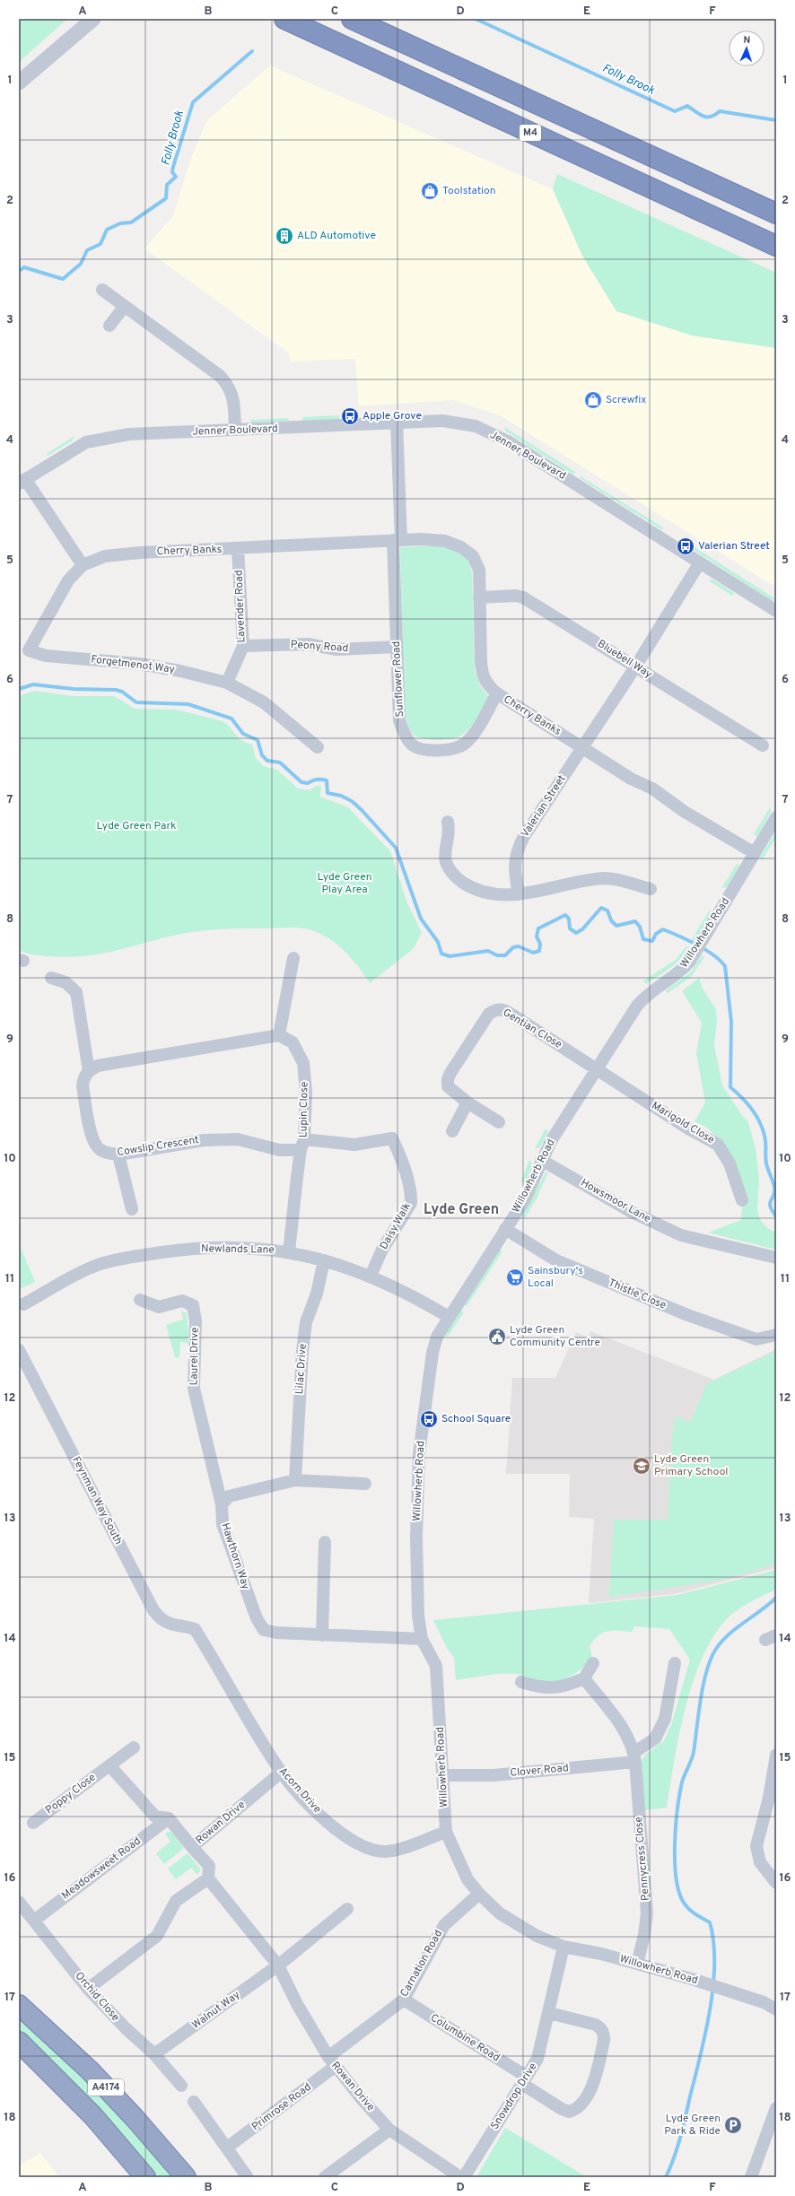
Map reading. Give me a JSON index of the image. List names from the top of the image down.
{
  "streets": {
    "highway": ["M4", "A4174"],
    "street": [
      "Jenner Boulevard",
      "Cherry Banks",
      "Lavender Road",
      "Peony Road",
      "Bluebell Way",
      "Forgetmenot Way",
      "Sunflower Road",
      "Valerian Street",
      "Willowherb Road",
      "Gentian Close",
      "Lupin Close",
      "Marigold Close",
      "Cowslip Crescent",
      "Howsmoor Lane",
      "Daisy Walk",
      "Newlands Lane",
      "Thistle Close",
      "Laurel Drive",
      "Lilac Drive",
      "Feynman Way South",
      "Hawthorn Way",
      "Clover Road",
      "Acorn Drive",
      "Poppy Close",
      "Rowan Drive",
      "Pennycress Close",
      "Meadowsweet Road",
      "Carnation Road",
      "Orchid Close",
      "Walnut Way",
      "Columbine Road",
      "Snowdrop Drive",
      "Primrose Road"
    ]
  },
  "crossings": [
    ["Jenner Boulevard", "Valerian Street"],
    ["Cherry Banks", "Lavender Road"],
    ["Cherry Banks", "Bluebell Way"],
    ["Cherry Banks", "Forgetmenot Way"],
    ["Cherry Banks", "Sunflower Road"],
    ["Cherry Banks", "Valerian Street"],
    ["Cherry Banks", "Willowherb Road"],
    ["Lavender Road", "Peony Road"],
    ["Lavender Road", "Forgetmenot Way"],
    ["Peony Road", "Sunflower Road"],
    ["Bluebell Way", "Valerian Street"],
    ["Willowherb Road", "Gentian Close"],
    ["Willowherb Road", "Marigold Close"],
    ["Willowherb Road", "Howsmoor Lane"],
    ["Willowherb Road", "Newlands Lane"],
    ["Willowherb Road", "Thistle Close"],
    ["Willowherb Road", "Hawthorn Way"],
    ["Willowherb Road", "Clover Road"],
    ["Willowherb Road", "Acorn Drive"],
    ["Willowherb Road", "Pennycress Close"],
    ["Willowherb Road", "Carnation Road"],
    ["Willowherb Road", "Snowdrop Drive"],
    ["Gentian Close", "Marigold Close"],
    ["Lupin Close", "Cowslip Crescent"],
    ["Lupin Close", "Daisy Walk"],
    ["Lupin Close", "Newlands Lane"],
    ["Cowslip Crescent", "Daisy Walk"],
    ["Daisy Walk", "Newlands Lane"],
    ["Newlands Lane", "Lilac Drive"],
    ["Laurel Drive", "Hawthorn Way"],
    ["Feynman Way South", "Acorn Drive"],
    ["Clover Road", "Pennycress Close"],
    ["Acorn Drive", "Rowan Drive"],
    ["Rowan Drive", "Carnation Road"],
    ["Rowan Drive", "Walnut Way"],
    ["Rowan Drive", "Primrose Road"],
    ["Meadowsweet Road", "Orchid Close"],
    ["Carnation Road", "Columbine Road"],
    ["Carnation Road", "Primrose Road"],
    ["Orchid Close", "Walnut Way"],
    ["Columbine Road", "Snowdrop Drive"]
  ],
  "districts": ["Lyde Green"],
  "water": ["Folly Brook"],
  "parks": ["Lyde Green Park", "Lyde Green Play Area"],
  "places": {
    "shop": ["Toolstation", "Screwfix"],
    "building": ["ALD Automotive"],
    "bus stop": ["Apple Grove", "Valerian Street", "School Square"],
    "supermarket": ["Sainsbury's Local"],
    "public building": ["Lyde Green Community Centre"],
    "school or university": ["Lyde Green Primary School"],
    "parking": ["Lyde Green Park & Ride"]
  },
  "north": "top",
  "grid": {
    "columns": [
      "A",
      "B",
      "C",
      "D",
      "E",
      "F"
    ],
    "rows": [
      "1",
      "2",
      "3",
      "4",
      "5",
      "6",
      "7",
      "8",
      "9",
      "10",
      "11",
      "12",
      "13",
      "14",
      "15",
      "16",
      "17",
      "18"
    ]
  }
}
